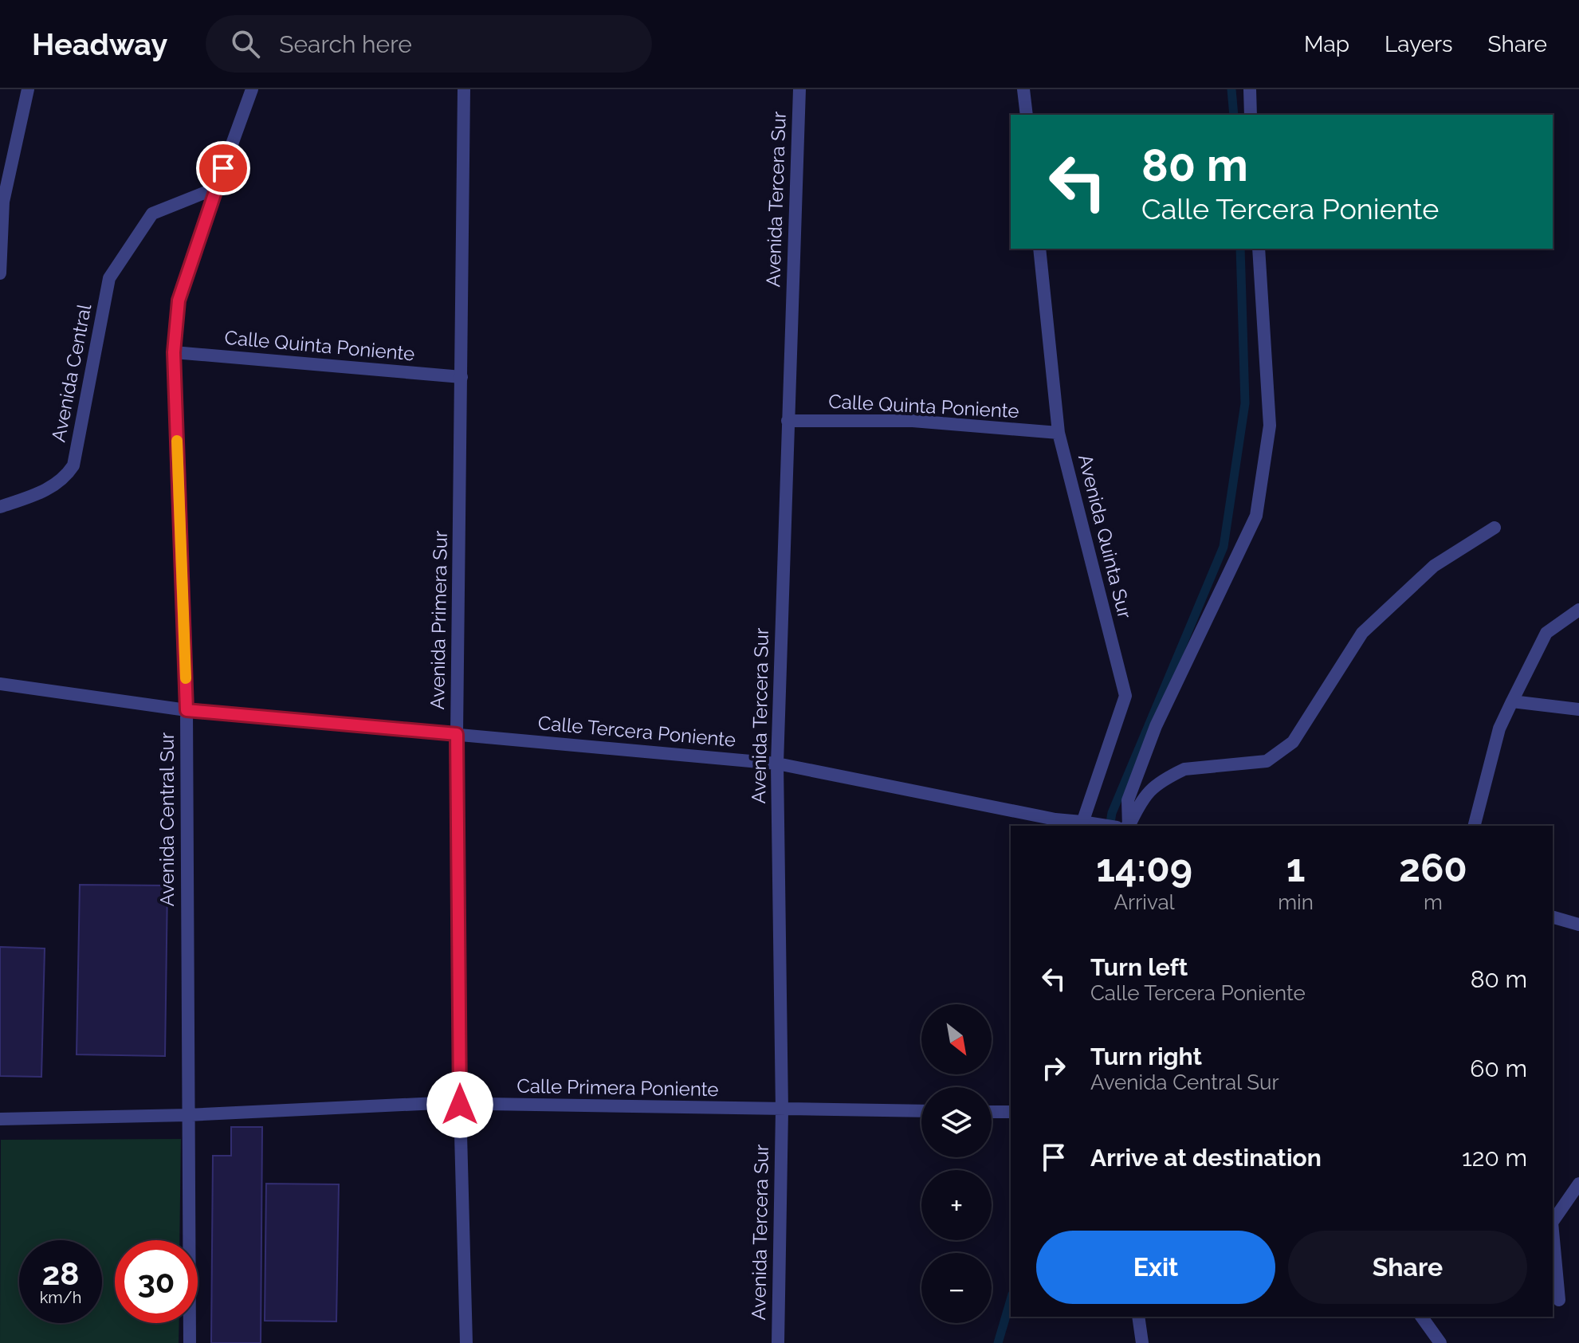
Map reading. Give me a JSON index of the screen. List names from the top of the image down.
{
  "streets": {
    "street": [
      "Avenida Tercera Sur",
      "Calle Quinta Poniente",
      "Avenida Central",
      "Avenida Quinta Sur",
      "Avenida Primera Sur",
      "Calle Tercera Poniente",
      "Avenida Central Sur",
      "Calle Primera Poniente"
    ]
  },
  "crossings": [
    ["Avenida Tercera Sur", "Calle Quinta Poniente"],
    ["Avenida Tercera Sur", "Calle Tercera Poniente"],
    ["Avenida Tercera Sur", "Calle Primera Poniente"],
    ["Calle Quinta Poniente", "Avenida Quinta Sur"],
    ["Calle Quinta Poniente", "Avenida Primera Sur"],
    ["Calle Quinta Poniente", "Avenida Central Sur"],
    ["Avenida Central", "Avenida Central Sur"],
    ["Avenida Quinta Sur", "Calle Tercera Poniente"],
    ["Avenida Primera Sur", "Calle Tercera Poniente"],
    ["Avenida Primera Sur", "Calle Primera Poniente"],
    ["Calle Tercera Poniente", "Avenida Central Sur"],
    ["Avenida Central Sur", "Calle Primera Poniente"]
  ],
  "north": "bottom right",
  "page": {
    "header": "Headway",
    "search": "Search here",
    "nav": ["Map", "Layers", "Share"],
    "turn": ["80 m", "Calle Tercera Poniente"],
    "eta": [
      "14:09",
      "Arrival",
      "1",
      "min",
      "260",
      "m"
    ],
    "list": [
      {
        "name": "Turn left",
        "note": "Calle Tercera Poniente",
        "value": "80 m"
      },
      {
        "name": "Turn right",
        "note": "Avenida Central Sur",
        "value": "60 m"
      },
      {
        "name": "Arrive at destination",
        "value": "120 m"
      }
    ],
    "map_buttons": ["+", "−"],
    "buttons": ["Exit", "Share"],
    "speed": "28 km/h",
    "limit": "30"
  }
}
